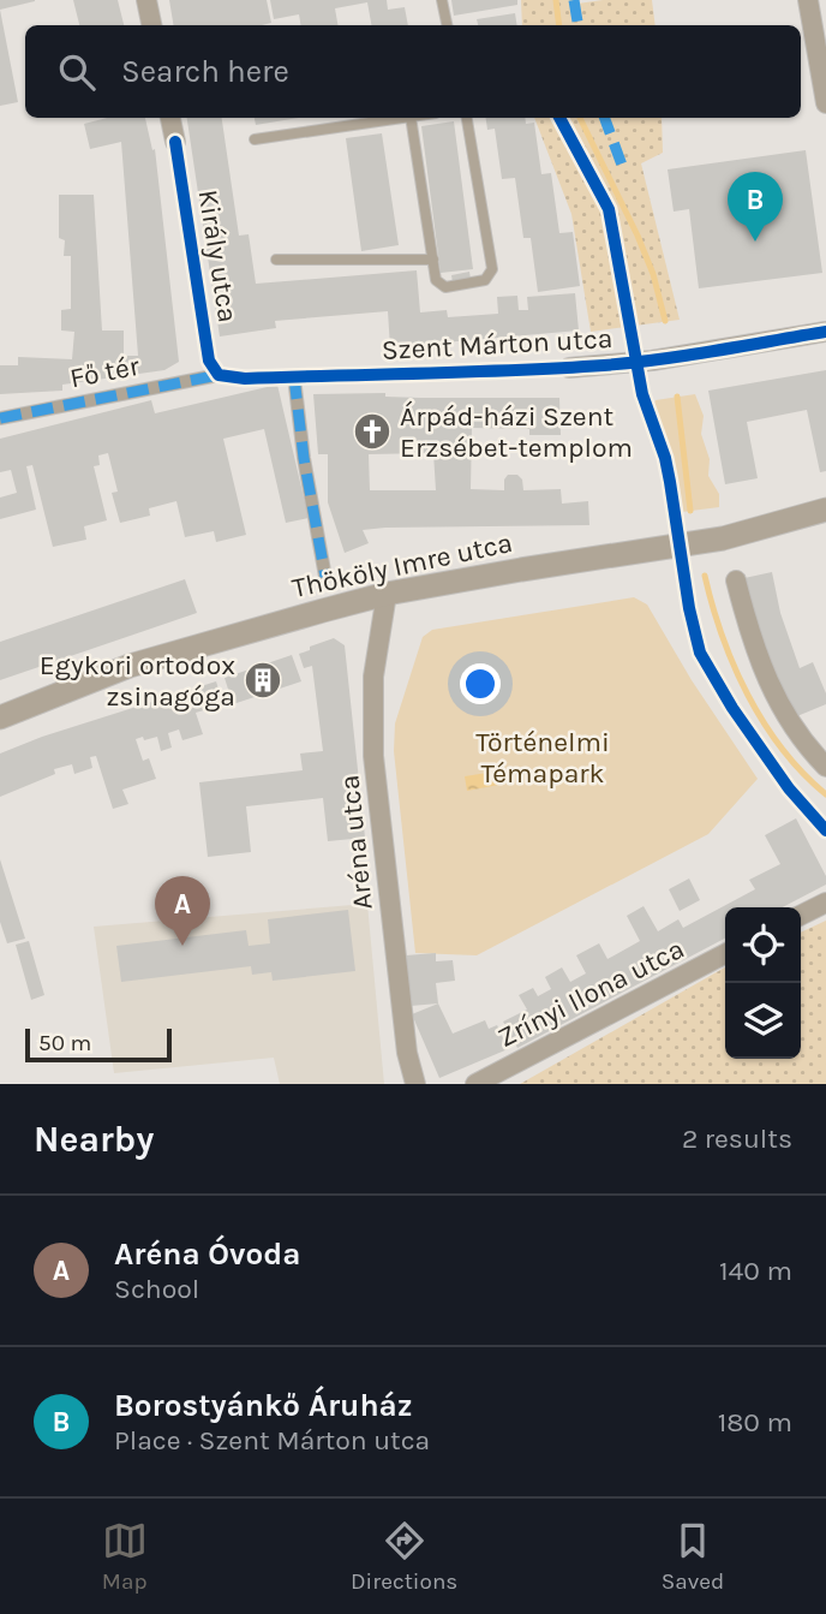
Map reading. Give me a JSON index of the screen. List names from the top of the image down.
{
  "streets": {
    "street": [
      "Szent Márton utca",
      "Fő tér",
      "Thököly Imre utca",
      "Aréna utca",
      "Zrínyi Ilona utca"
    ],
    "cycle path": ["Király utca"]
  },
  "crossings": [
    ["Thököly Imre utca", "Aréna utca"]
  ],
  "parks": ["Történelmi Témapark"],
  "places": {
    "church": ["Árpád-házi Szent Erzsébet-templom"],
    "building": ["Egykori ortodox zsinagóga"]
  },
  "scale_bar": "50 m",
  "page": {
    "search": "Search here",
    "pins": ["B", "A"],
    "scale": "50 m",
    "heading": ["Nearby", "2 results"],
    "list": [
      {
        "mark": "A",
        "name": "Aréna Óvoda",
        "note": "School",
        "value": "140 m"
      },
      {
        "mark": "B",
        "name": "Borostyánkő Áruház",
        "note": "Place · Szent Márton utca",
        "value": "180 m"
      }
    ],
    "nav": ["Map", "Directions", "Saved"]
  }
}
